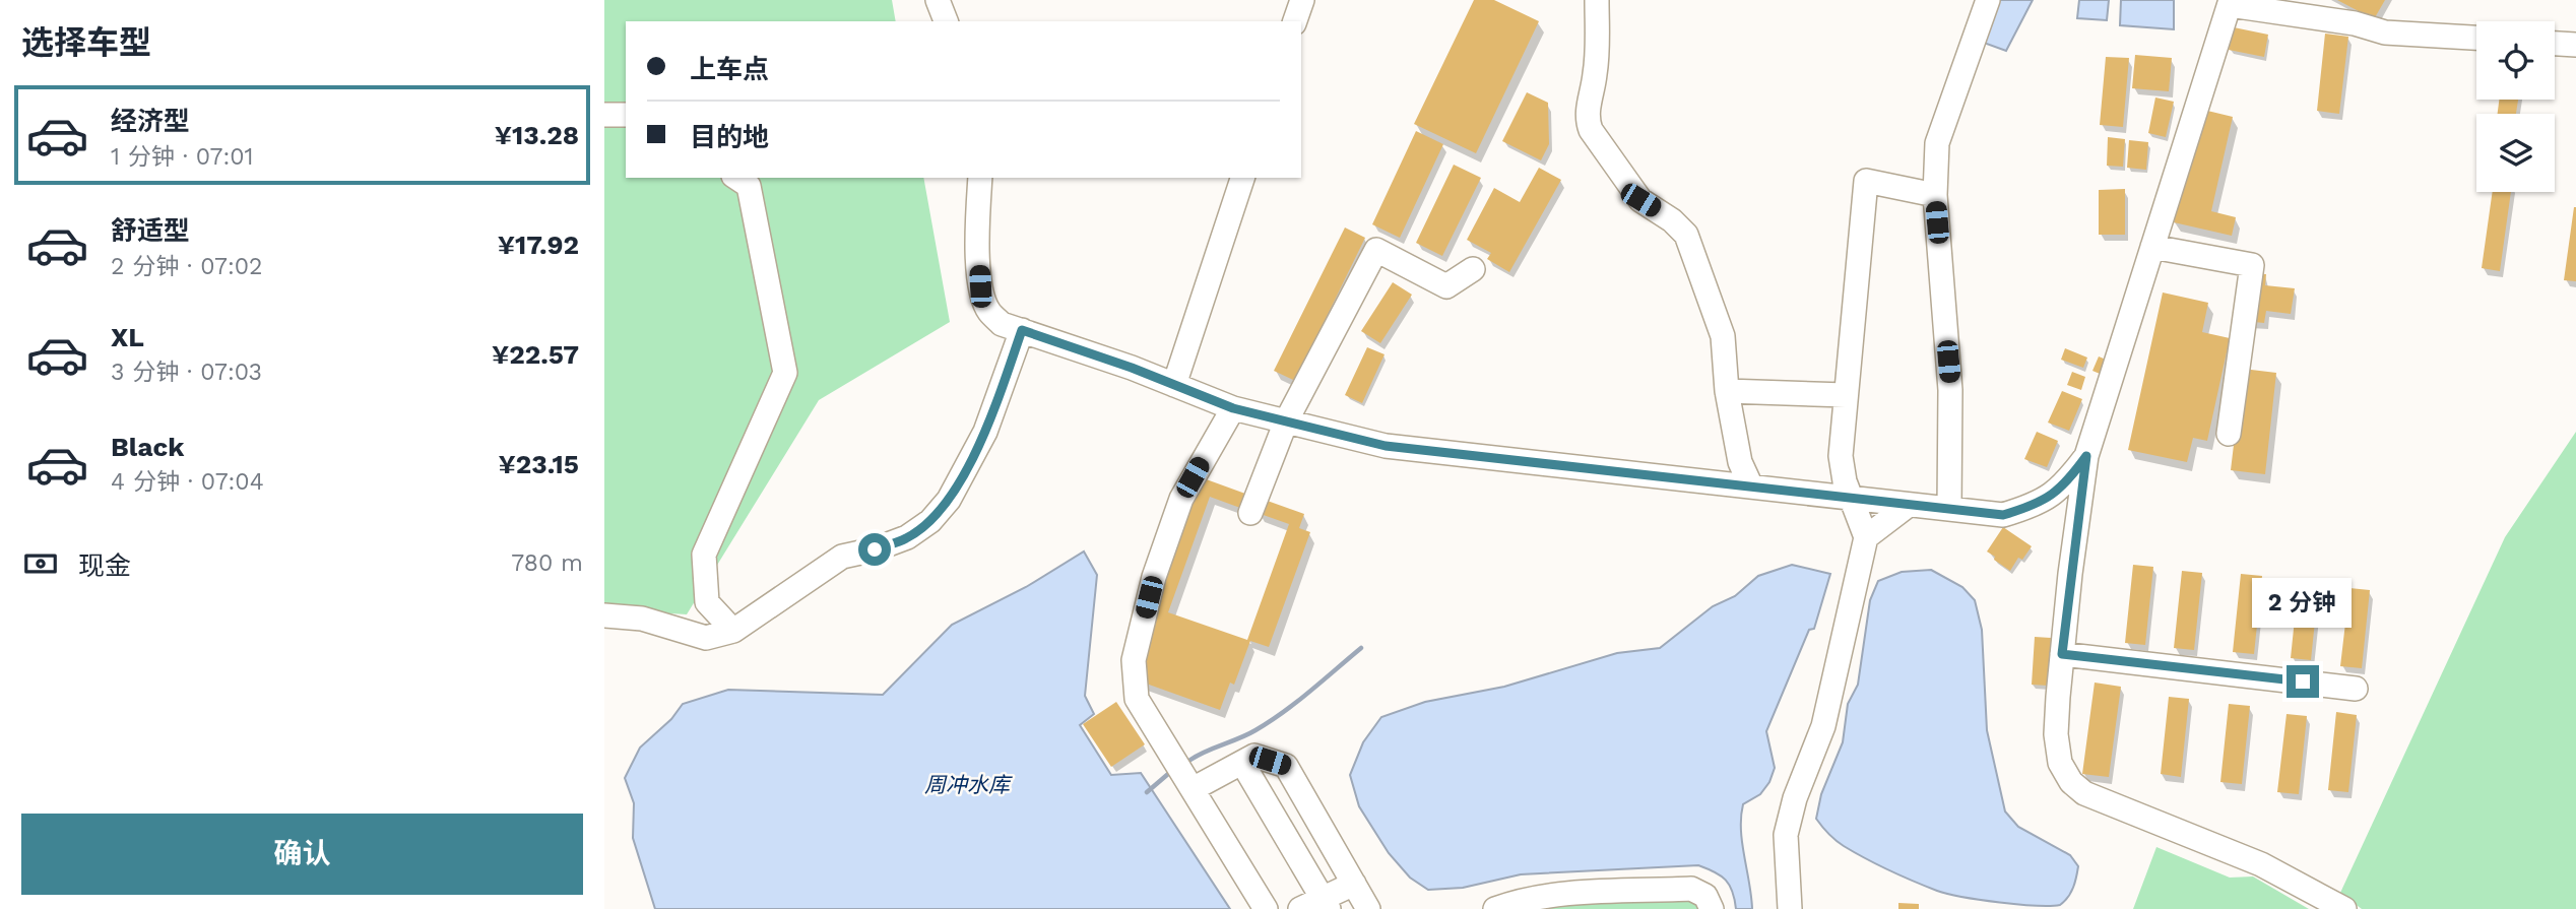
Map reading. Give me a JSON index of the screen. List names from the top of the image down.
{
  "water": ["周冲水库"],
  "page": {
    "heading": "选择车型",
    "banner": ["上车点", "目的地"],
    "list": [
      {
        "name": "经济型",
        "note": "1 分钟 · 07:01",
        "value": "¥13.28"
      },
      {
        "name": "舒适型",
        "note": "2 分钟 · 07:02",
        "value": "¥17.92"
      },
      {
        "name": "XL",
        "note": "3 分钟 · 07:03",
        "value": "¥22.57"
      },
      {
        "name": "Black",
        "note": "4 分钟 · 07:04",
        "value": "¥23.15"
      }
    ],
    "pay": ["现金", "780 m"],
    "bubble": "2 分钟",
    "buttons": "确认"
  }
}
